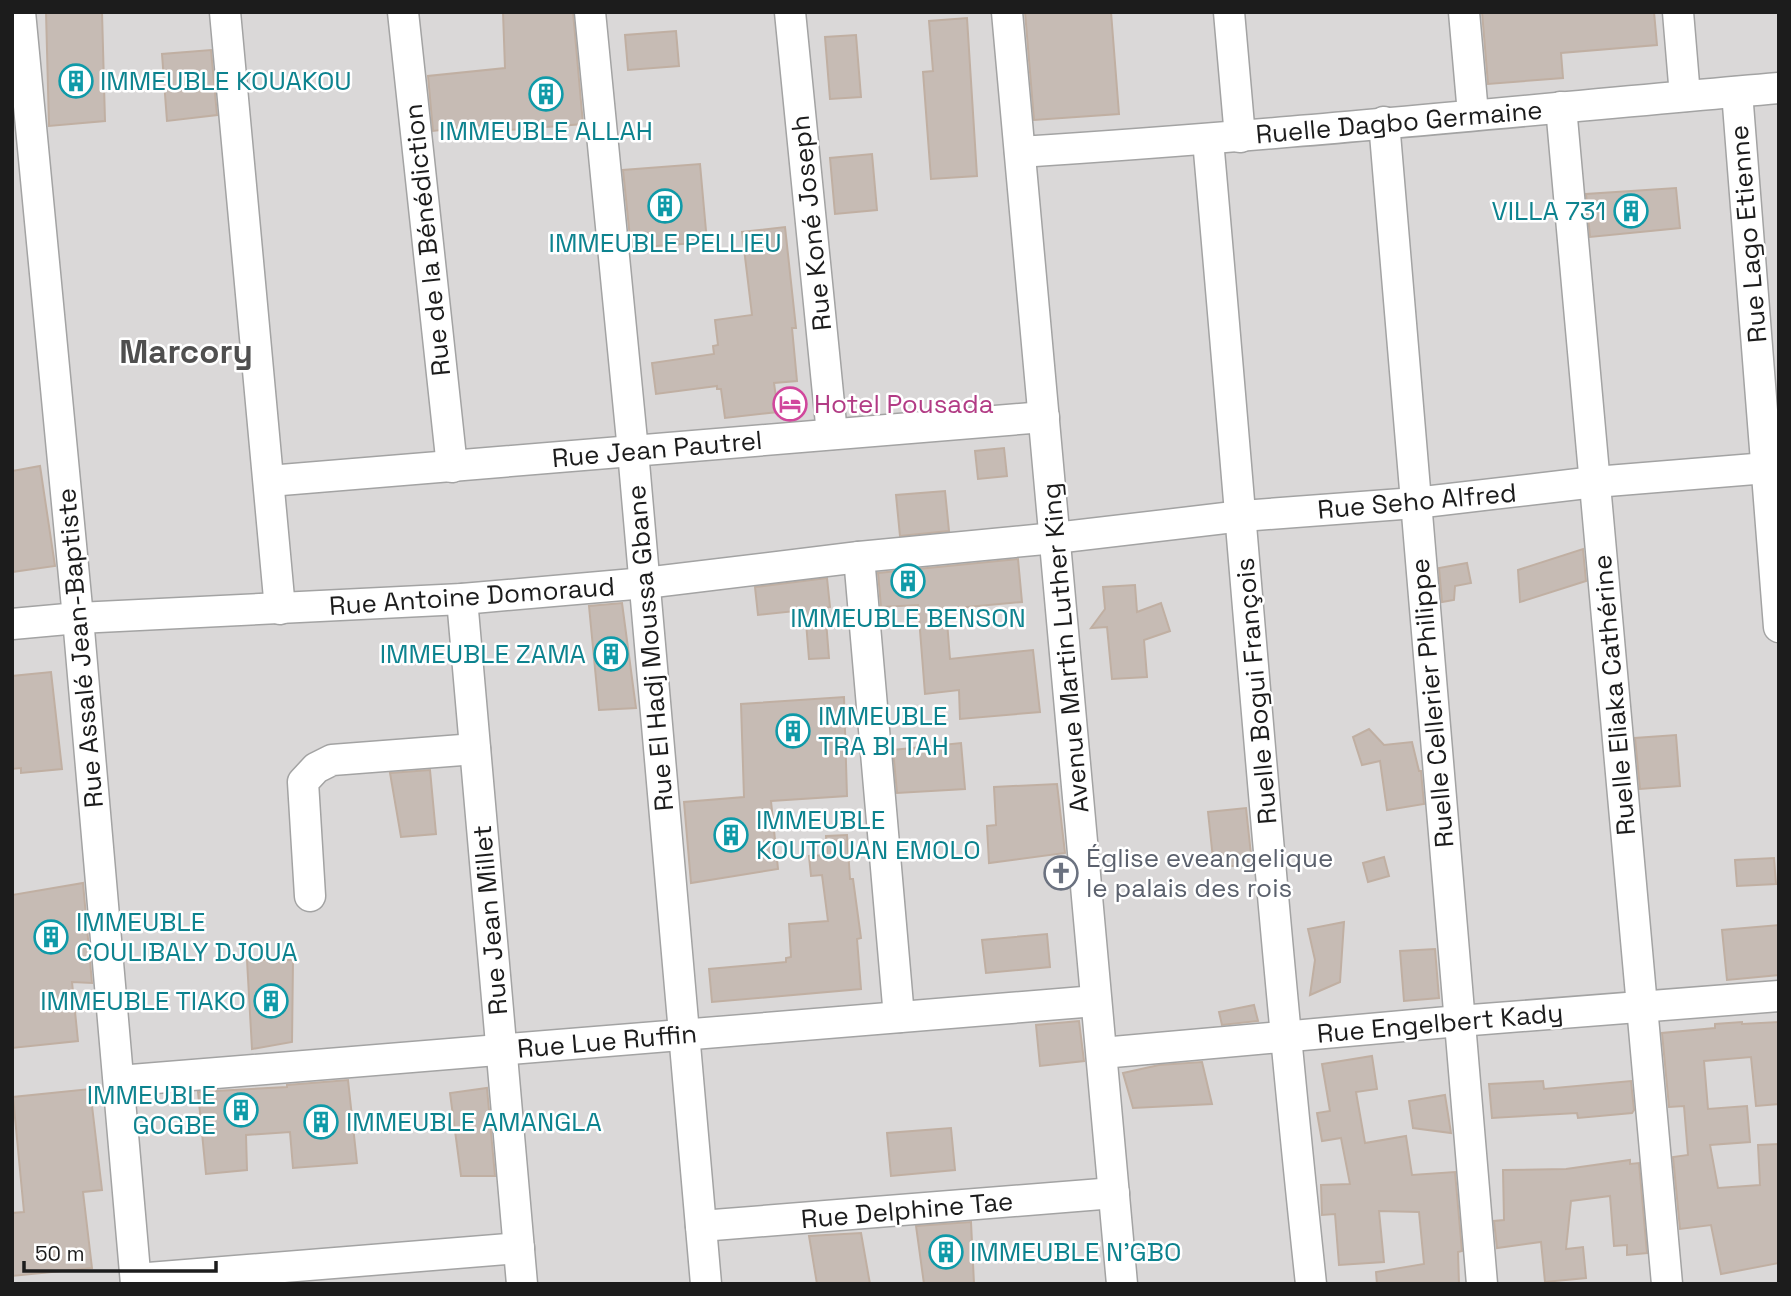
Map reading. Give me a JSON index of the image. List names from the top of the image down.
{
  "streets": {
    "street": [
      "Ruelle Dagbo Germaine",
      "Rue Koné Joseph",
      "Rue Lago Etienne",
      "Rue de la Bénédiction",
      "Rue Jean Pautrel",
      "Rue Seho Alfred",
      "Rue Antoine Domoraud",
      "Rue Assalé Jean-Baptiste",
      "Rue El Hadj Moussa Gbane",
      "Avenue Martin Luther King",
      "Ruelle Bogui François",
      "Ruelle Eliaka Cathérine",
      "Ruelle Cellerier Philippe",
      "Rue Jean Millet",
      "Rue Engelbert Kady",
      "Rue Lue Ruffin",
      "Rue Delphine Tae"
    ]
  },
  "crossings": [
    ["Ruelle Dagbo Germaine", "Rue Lago Etienne"],
    ["Ruelle Dagbo Germaine", "Avenue Martin Luther King"],
    ["Ruelle Dagbo Germaine", "Ruelle Bogui François"],
    ["Ruelle Dagbo Germaine", "Ruelle Eliaka Cathérine"],
    ["Ruelle Dagbo Germaine", "Ruelle Cellerier Philippe"],
    ["Rue Koné Joseph", "Rue Jean Pautrel"],
    ["Rue Lago Etienne", "Rue Seho Alfred"],
    ["Rue de la Bénédiction", "Rue Jean Pautrel"],
    ["Rue Jean Pautrel", "Rue El Hadj Moussa Gbane"],
    ["Rue Jean Pautrel", "Avenue Martin Luther King"],
    ["Rue Seho Alfred", "Rue Antoine Domoraud"],
    ["Rue Seho Alfred", "Avenue Martin Luther King"],
    ["Rue Seho Alfred", "Ruelle Bogui François"],
    ["Rue Seho Alfred", "Ruelle Eliaka Cathérine"],
    ["Rue Seho Alfred", "Ruelle Cellerier Philippe"],
    ["Rue Antoine Domoraud", "Rue Assalé Jean-Baptiste"],
    ["Rue Antoine Domoraud", "Rue El Hadj Moussa Gbane"],
    ["Rue Antoine Domoraud", "Avenue Martin Luther King"],
    ["Rue Antoine Domoraud", "Rue Jean Millet"],
    ["Rue Assalé Jean-Baptiste", "Rue Lue Ruffin"],
    ["Rue El Hadj Moussa Gbane", "Rue Lue Ruffin"],
    ["Rue El Hadj Moussa Gbane", "Rue Delphine Tae"],
    ["Avenue Martin Luther King", "Rue Engelbert Kady"],
    ["Avenue Martin Luther King", "Rue Lue Ruffin"],
    ["Avenue Martin Luther King", "Rue Delphine Tae"],
    ["Ruelle Bogui François", "Rue Engelbert Kady"],
    ["Ruelle Eliaka Cathérine", "Rue Engelbert Kady"],
    ["Ruelle Cellerier Philippe", "Rue Engelbert Kady"],
    ["Rue Jean Millet", "Rue Lue Ruffin"]
  ],
  "districts": ["Marcory"],
  "places": {
    "building": [
      "IMMEUBLE KOUAKOU",
      "IMMEUBLE ALLAH",
      "IMMEUBLE PELLIEU",
      "VILLA 731",
      "IMMEUBLE BENSON",
      "IMMEUBLE ZAMA",
      "IMMEUBLE TRA BI TAH",
      "IMMEUBLE KOUTOUAN EMOLO",
      "IMMEUBLE COULIBALY DJOUA",
      "IMMEUBLE TIAKO",
      "IMMEUBLE GOGBE",
      "IMMEUBLE AMANGLA",
      "IMMEUBLE N'GBO"
    ],
    "hotel": ["Hotel Pousada"],
    "church": ["Église eveangelique le palais des rois"]
  },
  "scale_bar": "50 m"
}
